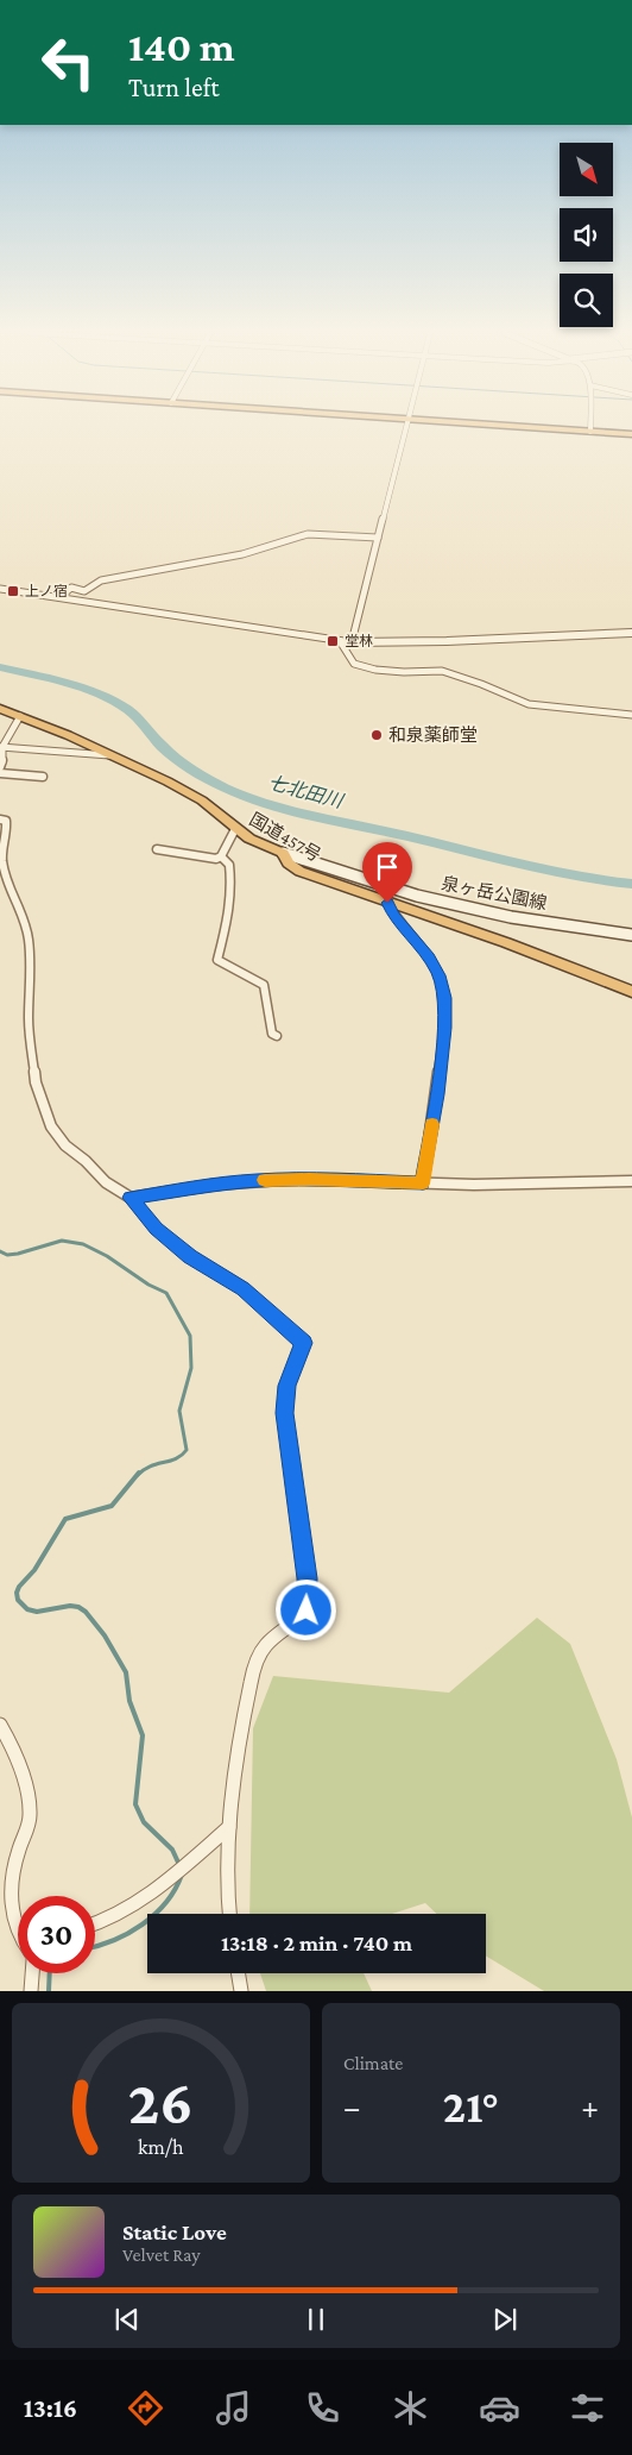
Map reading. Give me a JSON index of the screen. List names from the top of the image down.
{
  "streets": {
    "highway": ["国道457号"],
    "main road": ["泉ヶ岳公園線"]
  },
  "crossings": [
    ["国道457号", "泉ヶ岳公園線"]
  ],
  "water": ["七北田川"],
  "places": {
    "transit": ["上ノ宿", "堂林"],
    "other": ["和泉薬師堂"]
  },
  "north": "bottom right",
  "page": {
    "turn": ["140 m", "Turn left"],
    "limit": "30",
    "trip": "13:18 · 2 min · 740 m",
    "tile": "Climate",
    "heat": ["−", "21°", "+"],
    "song": ["Static Love", "Velvet Ray"],
    "tabs": "13:16",
    "gauge": ["26", "km/h"]
  }
}
